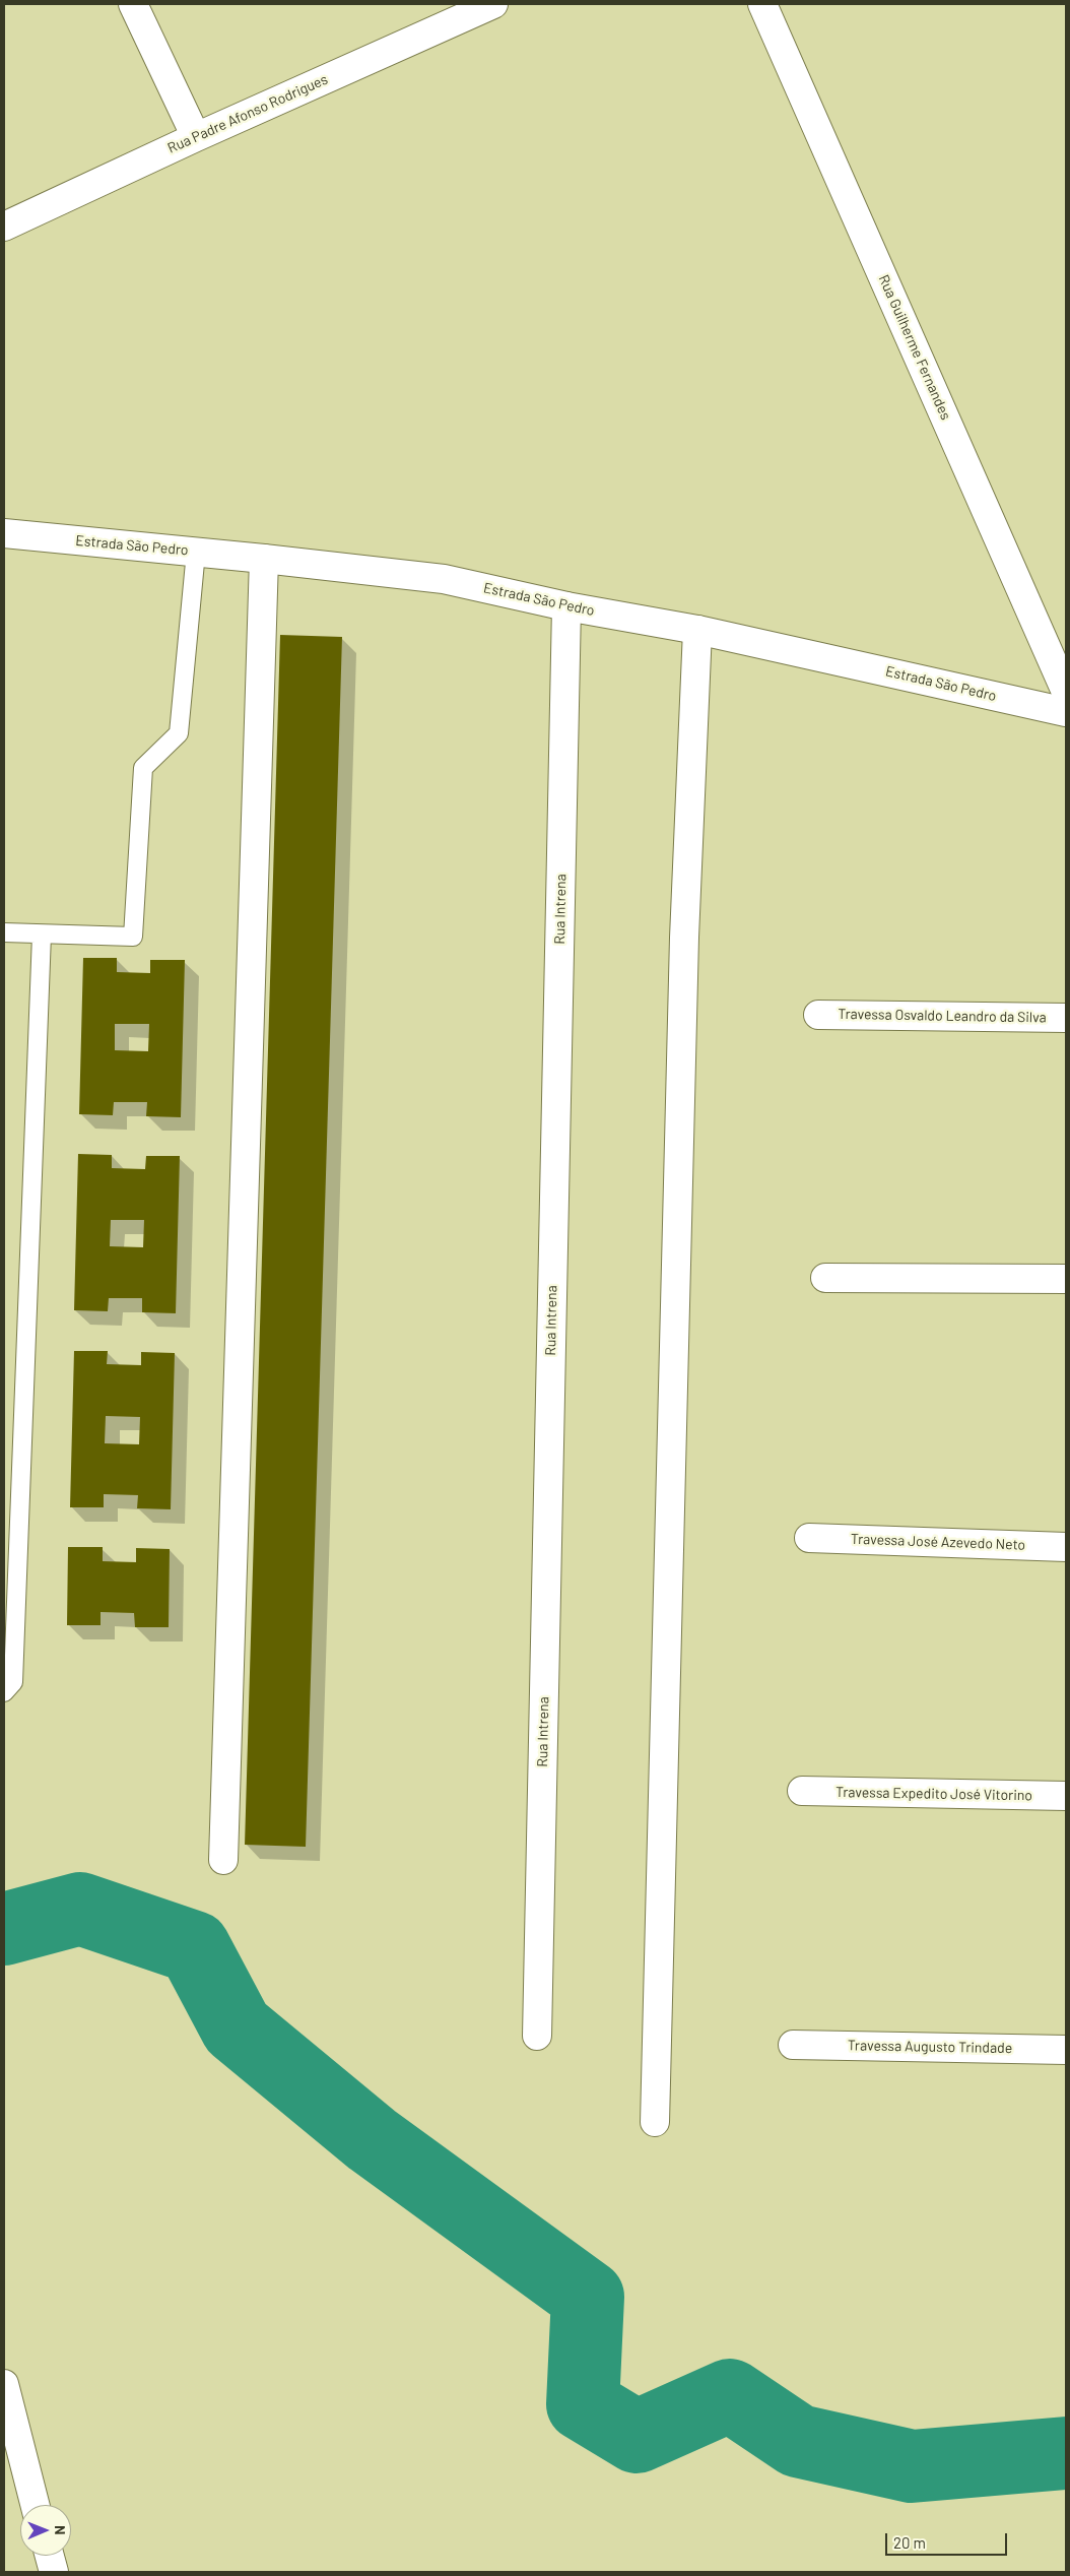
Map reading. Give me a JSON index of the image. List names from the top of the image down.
{
  "streets": {
    "street": [
      "Rua Padre Afonso Rodrigues",
      "Rua Guilherme Fernandes",
      "Estrada São Pedro",
      "Rua Intrena",
      "Travessa Osvaldo Leandro da Silva",
      "Travessa José Azevedo Neto",
      "Travessa Expedito José Vitorino",
      "Travessa Augusto Trindade"
    ]
  },
  "crossings": [
    ["Estrada São Pedro", "Rua Intrena"]
  ],
  "scale_bar": "20 m",
  "north": "right"
}
